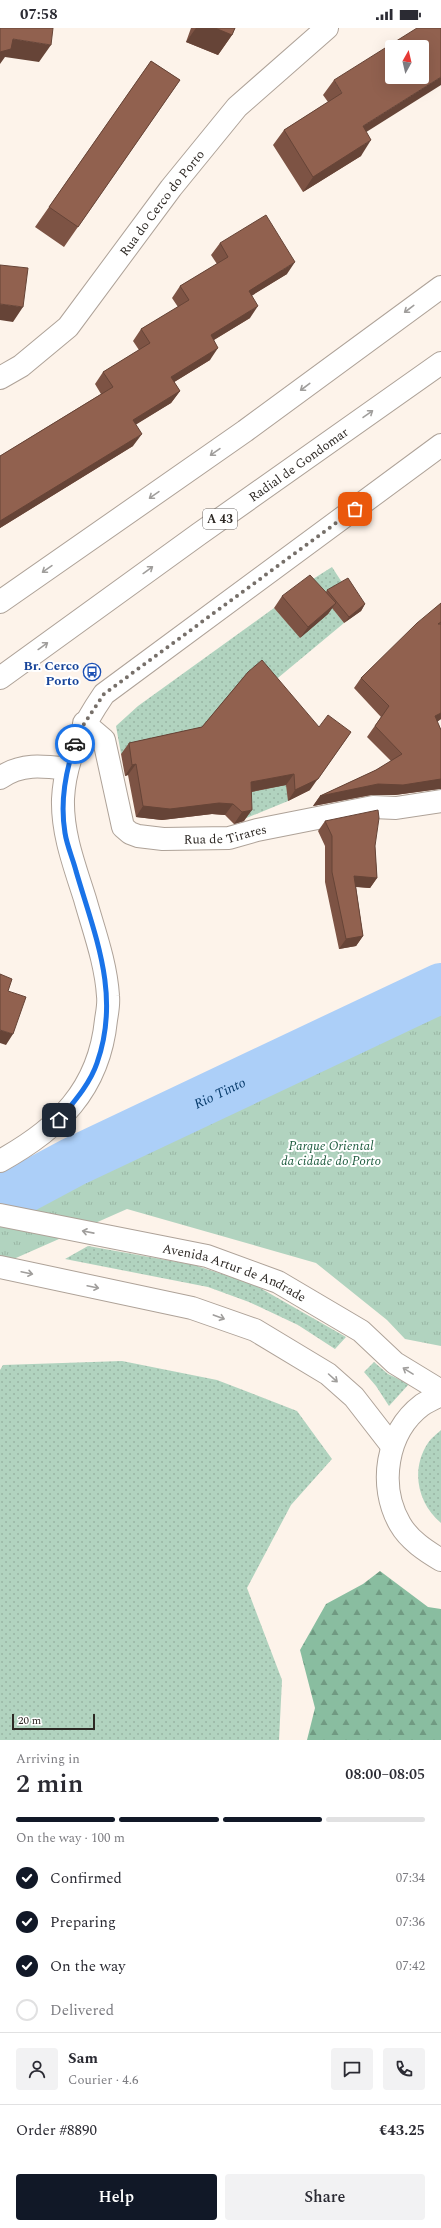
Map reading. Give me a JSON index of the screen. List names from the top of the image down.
{
  "streets": {
    "main road": [
      "Rua do Cerco do Porto",
      "Radial de Gondomar",
      "A 43",
      "Rua de Tirares",
      "Avenida Artur de Andrade"
    ]
  },
  "water": ["Rio Tinto"],
  "parks": ["Parque Oriental da cidade do Porto"],
  "places": {
    "bus stop": ["Br. Cerco Porto"]
  },
  "scale_bar": "20 m",
  "north": "top",
  "page": {
    "status": "07:58",
    "scale": "20 m",
    "heading": ["2 min", "Arriving in", "08:00–08:05"],
    "panel": [
      "Sam",
      "Courier · 4.6",
      "Order #8890",
      "€43.25"
    ],
    "bar": "On the way · 100 m",
    "list": [
      ["Confirmed", "07:34"],
      ["Preparing", "07:36"],
      ["On the way", "07:42"],
      "Delivered"
    ],
    "buttons": ["Help", "Share"]
  }
}
